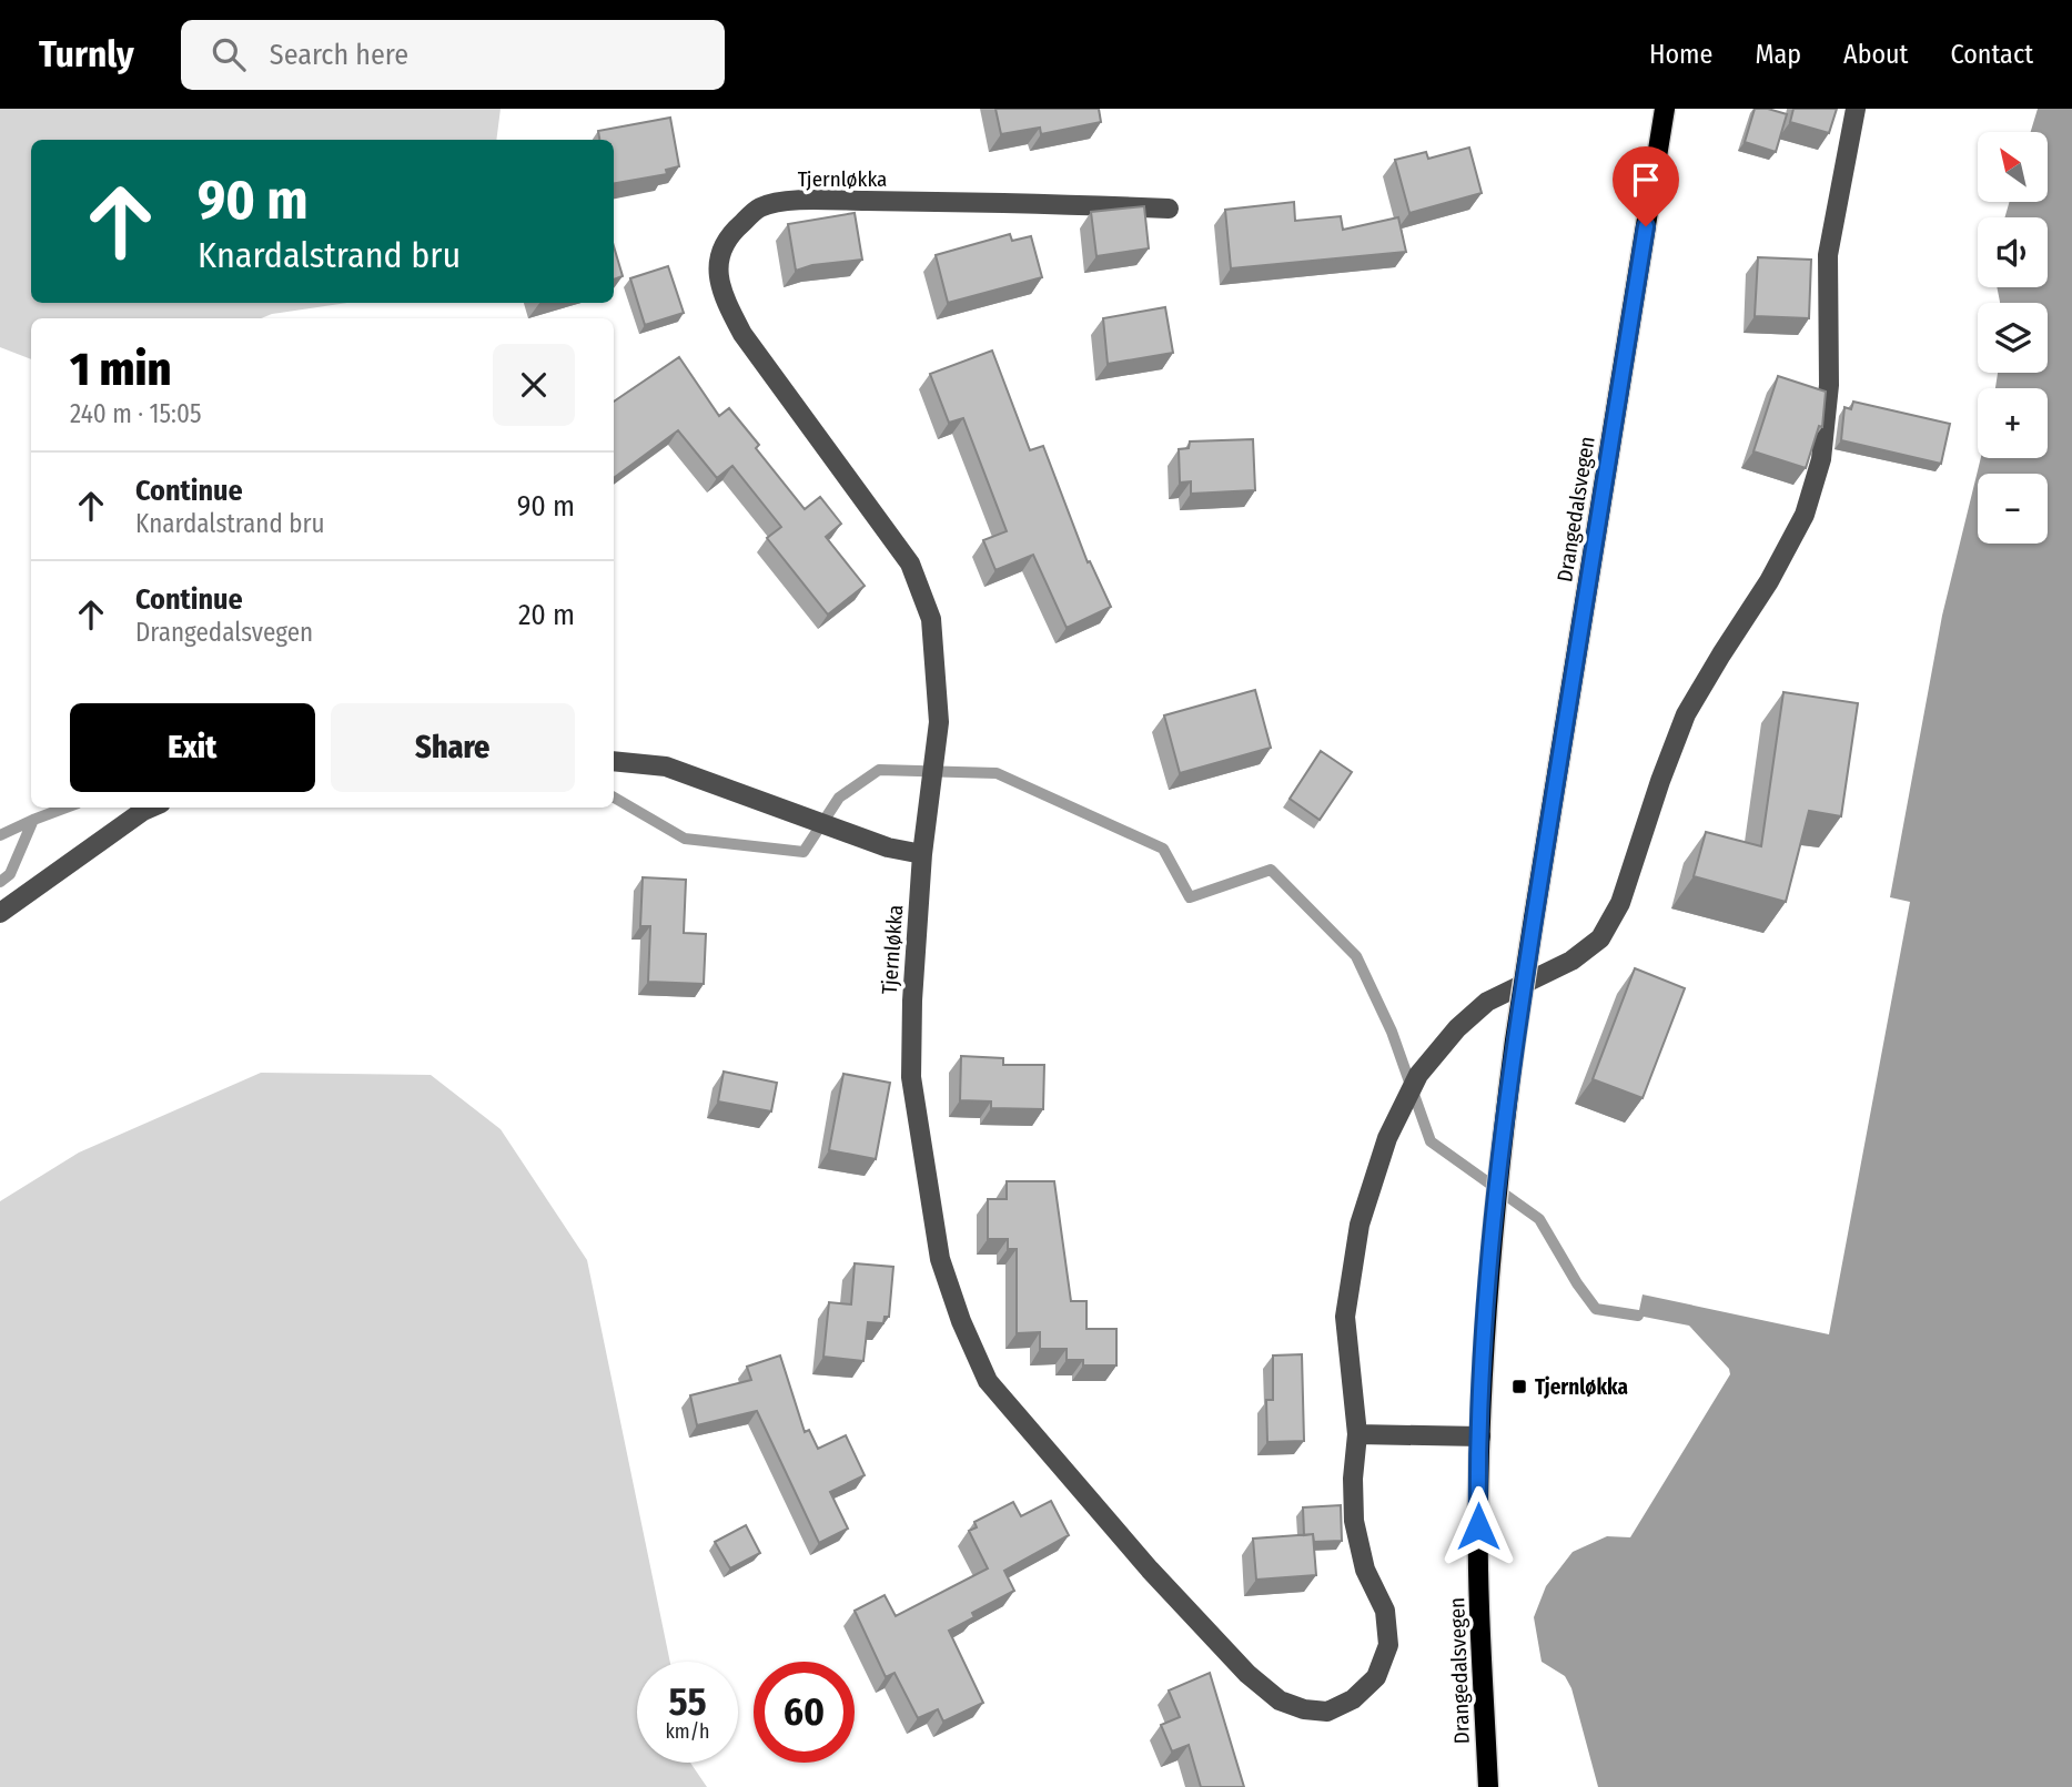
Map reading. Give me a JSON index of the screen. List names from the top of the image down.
{
  "streets": {
    "main road": ["Drangedalsvegen"],
    "street": ["Tjernløkka"]
  },
  "places": {
    "transit": ["Tjernløkka"]
  },
  "north": "top left",
  "page": {
    "header": "Turnly",
    "search": "Search here",
    "nav": [
      "Home",
      "Map",
      "About",
      "Contact"
    ],
    "map_buttons": ["+", "−"],
    "turn": ["90 m", "Knardalstrand bru"],
    "heading": ["1 min", "240 m · 15:05"],
    "list": [
      {
        "name": "Continue",
        "note": "Knardalstrand bru",
        "value": "90 m"
      },
      {
        "name": "Continue",
        "note": "Drangedalsvegen",
        "value": "20 m"
      }
    ],
    "buttons": ["Exit", "Share"],
    "speed": "55 km/h",
    "limit": "60"
  }
}
